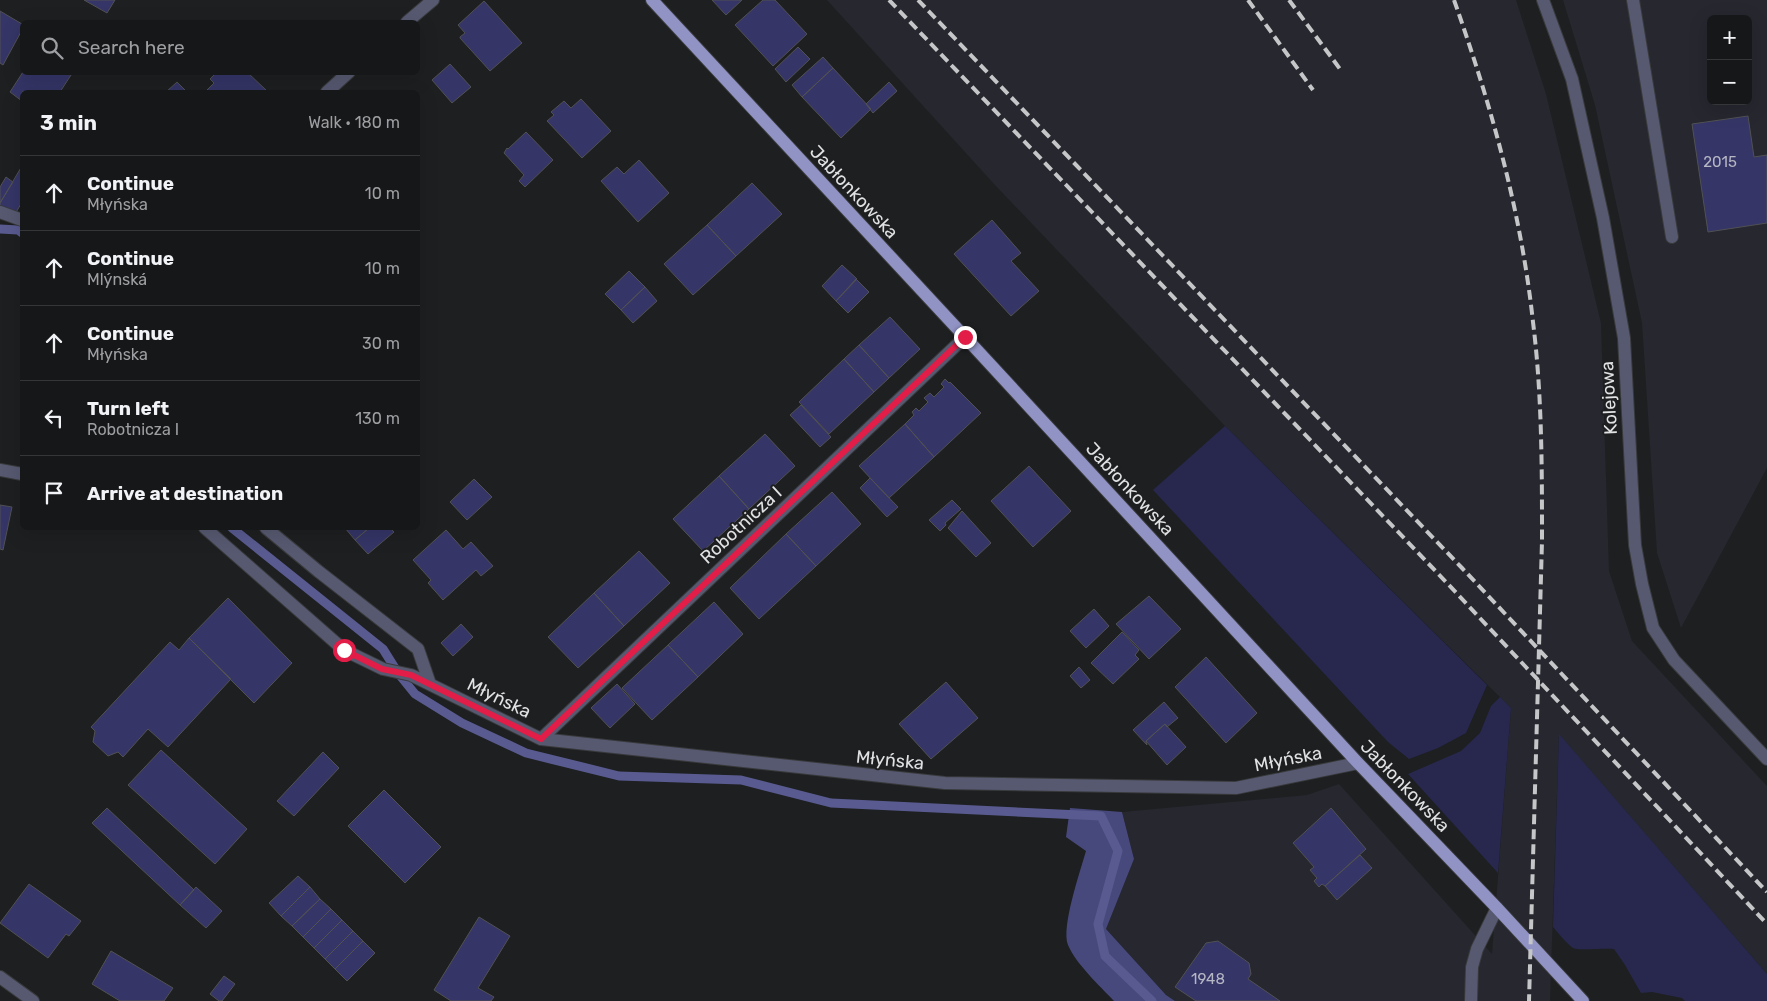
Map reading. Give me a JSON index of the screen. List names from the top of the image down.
{
  "streets": {
    "main road": ["Jabłonkowska"],
    "street": ["Kolejowa", "Robotnicza I", "Młyńska"]
  },
  "crossings": [
    ["Jabłonkowska", "Robotnicza I"],
    ["Jabłonkowska", "Młyńska"],
    ["Robotnicza I", "Młyńska"]
  ],
  "house_numbers": ["2015", "1948"],
  "page": {
    "map_buttons": ["+", "−"],
    "search": "Search here",
    "heading": ["3 min", "Walk · 180 m"],
    "list": [
      ["Continue", "Młyńska", "10 m"],
      ["Continue", "Mlýnská", "10 m"],
      ["Continue", "Młyńska", "30 m"],
      ["Turn left", "Robotnicza I", "130 m"],
      "Arrive at destination"
    ]
  }
}
